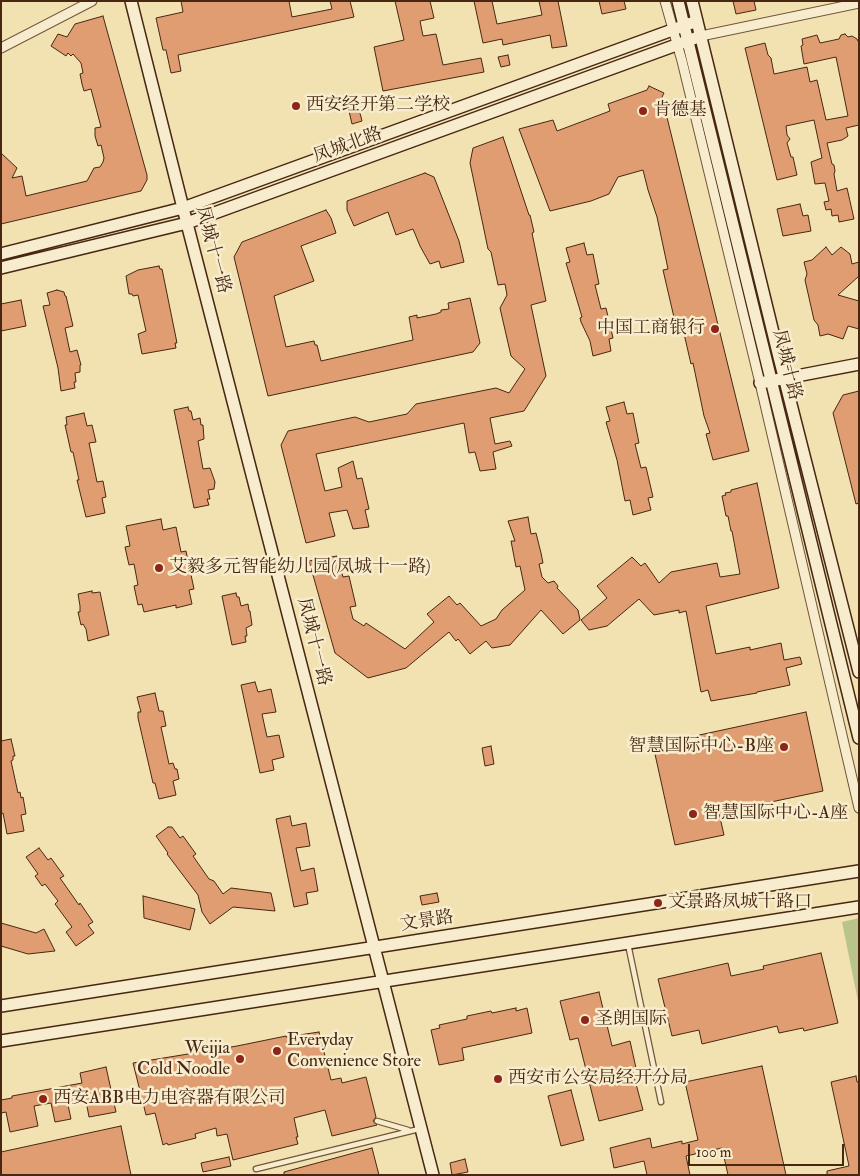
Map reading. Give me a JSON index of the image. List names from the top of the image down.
{
  "streets": {
    "main road": [
      "凤城北路",
      "凤城十一路",
      "凤城十路",
      "文景路"
    ]
  },
  "crossings": [
    ["凤城北路", "凤城十一路"],
    ["凤城北路", "凤城十路"],
    ["凤城十一路", "文景路"]
  ],
  "places": [
    "西安经开第二学校",
    "肯德基",
    "中国工商银行",
    "艾毅多元智能幼儿园(凤城十一路)",
    "智慧国际中心-B座",
    "智慧国际中心-A座",
    "文景路凤城十路口",
    "圣朗国际",
    "Everyday Convenience Store",
    "Weijia Cold Noodle",
    "西安市公安局经开分局",
    "西安ABB电力电容器有限公司"
  ],
  "scale_bar": "100 m"
}
